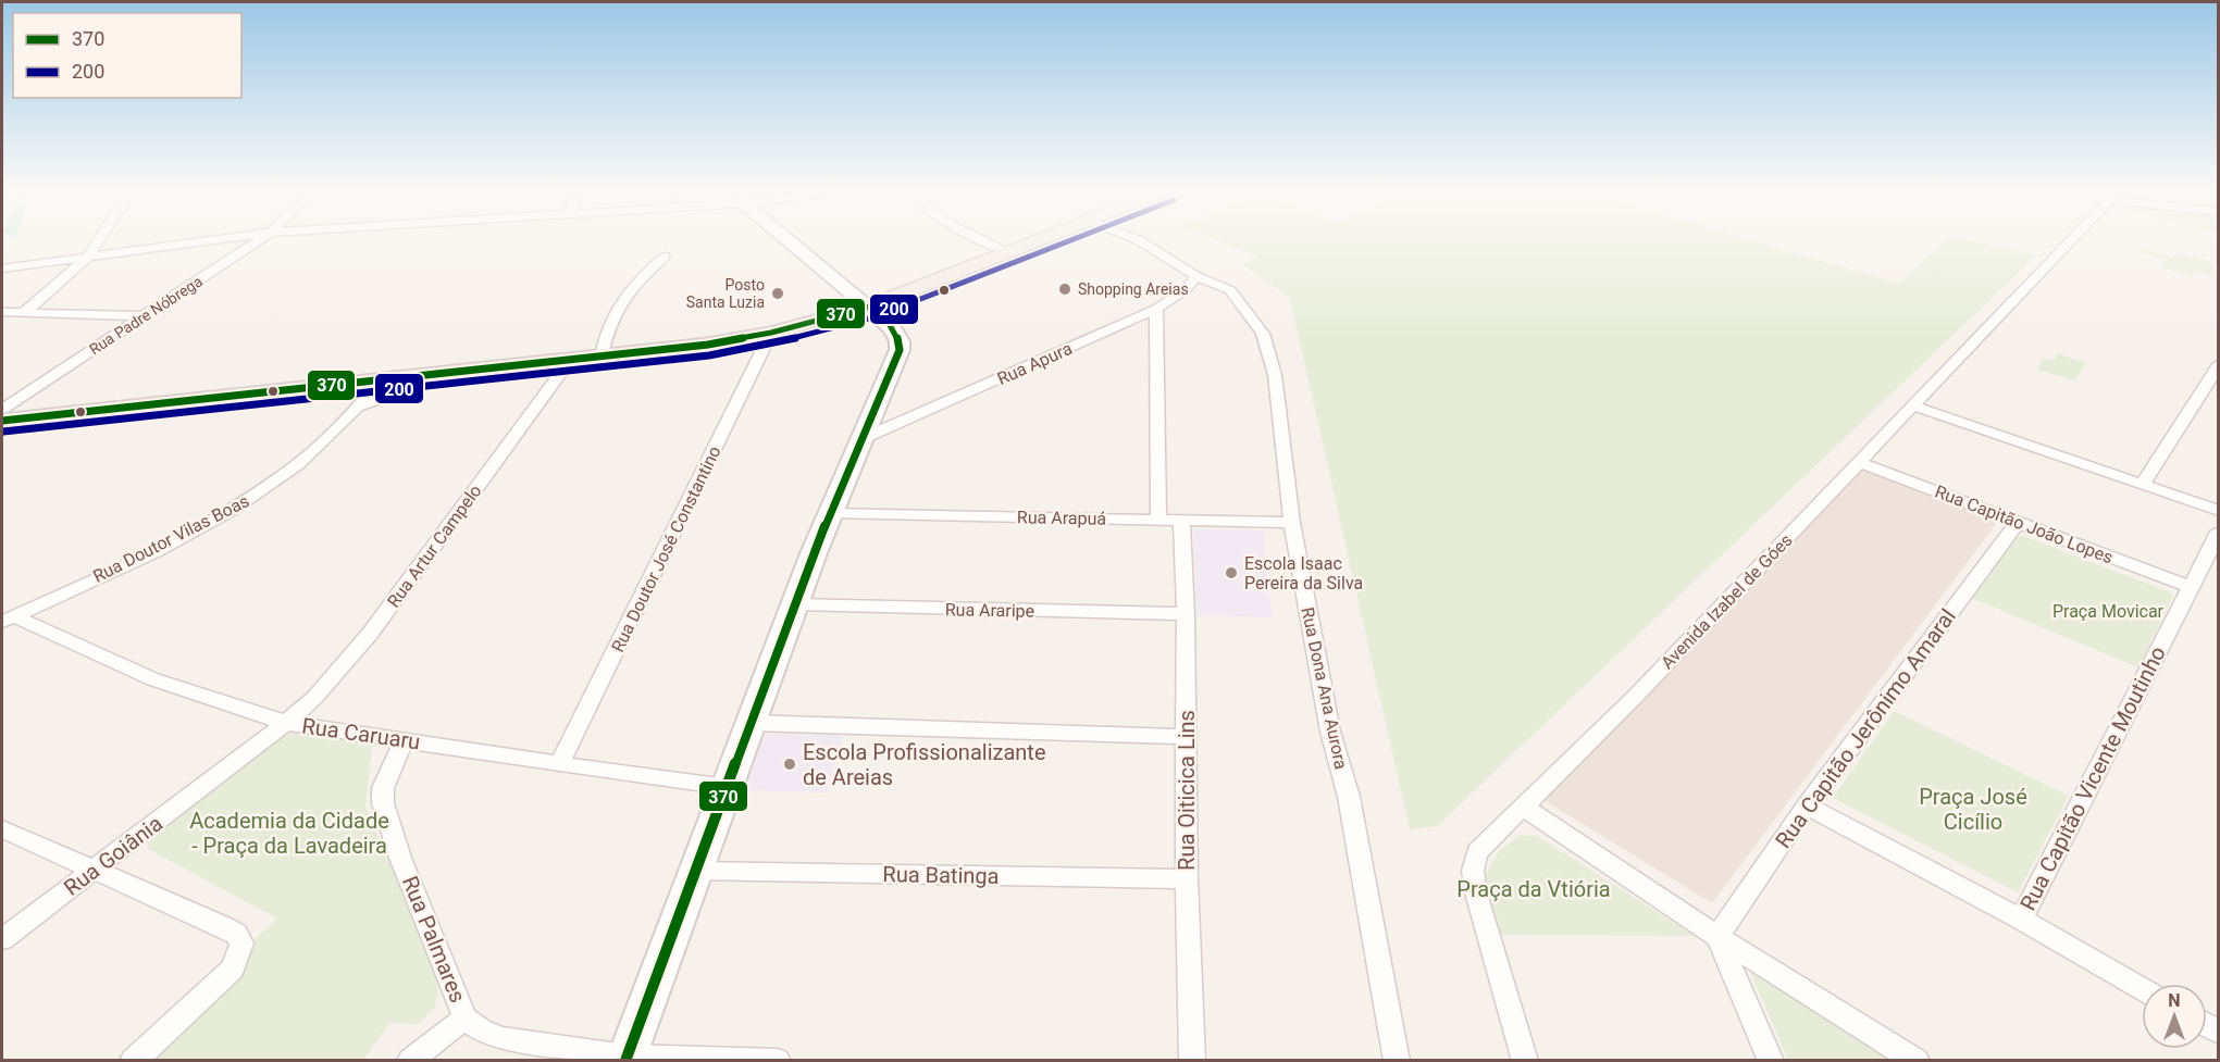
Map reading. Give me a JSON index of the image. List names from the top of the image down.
{
  "streets": {
    "street": [
      "Rua Padre Nóbrega",
      "Rua Apura",
      "Rua Arapuá",
      "Rua Capitão João Lopes",
      "Rua Doutor Vilas Boas",
      "Rua Artur Campelo",
      "Rua Doutor José Constantino",
      "Avenida Izabel de Góes",
      "Rua Araripe",
      "Rua Dona Ana Aurora",
      "Rua Capitão Jerônimo Amaral",
      "Rua Caruaru",
      "Rua Capitão Vicente Moutinho",
      "Rua Oiticica Lins",
      "Rua Goiânia",
      "Rua Batinga",
      "Rua Palmares"
    ]
  },
  "crossings": [
    ["Rua Apura", "Rua Dona Ana Aurora"],
    ["Rua Arapuá", "Rua Dona Ana Aurora"],
    ["Rua Arapuá", "Rua Oiticica Lins"],
    ["Rua Capitão João Lopes", "Avenida Izabel de Góes"],
    ["Rua Capitão João Lopes", "Rua Capitão Jerônimo Amaral"],
    ["Rua Capitão João Lopes", "Rua Capitão Vicente Moutinho"],
    ["Rua Doutor Vilas Boas", "Rua Caruaru"],
    ["Rua Artur Campelo", "Rua Caruaru"],
    ["Rua Artur Campelo", "Rua Goiânia"],
    ["Rua Doutor José Constantino", "Rua Caruaru"],
    ["Rua Araripe", "Rua Oiticica Lins"],
    ["Rua Caruaru", "Rua Goiânia"],
    ["Rua Caruaru", "Rua Palmares"],
    ["Rua Oiticica Lins", "Rua Batinga"]
  ],
  "parks": [
    "Praça Movicar",
    "Praça José Cicílio",
    "Academia da Cidade - Praça da Lavadeira",
    "Praça da Vtiória"
  ],
  "places": [
    "Shopping Areias",
    "Posto Santa Luzia",
    "Escola Isaac Pereira da Silva",
    "Escola Profissionalizante de Areias"
  ],
  "lines": ["transit line 200", "transit line 370"],
  "legend": ["370", "200"],
  "north": "top"
}
